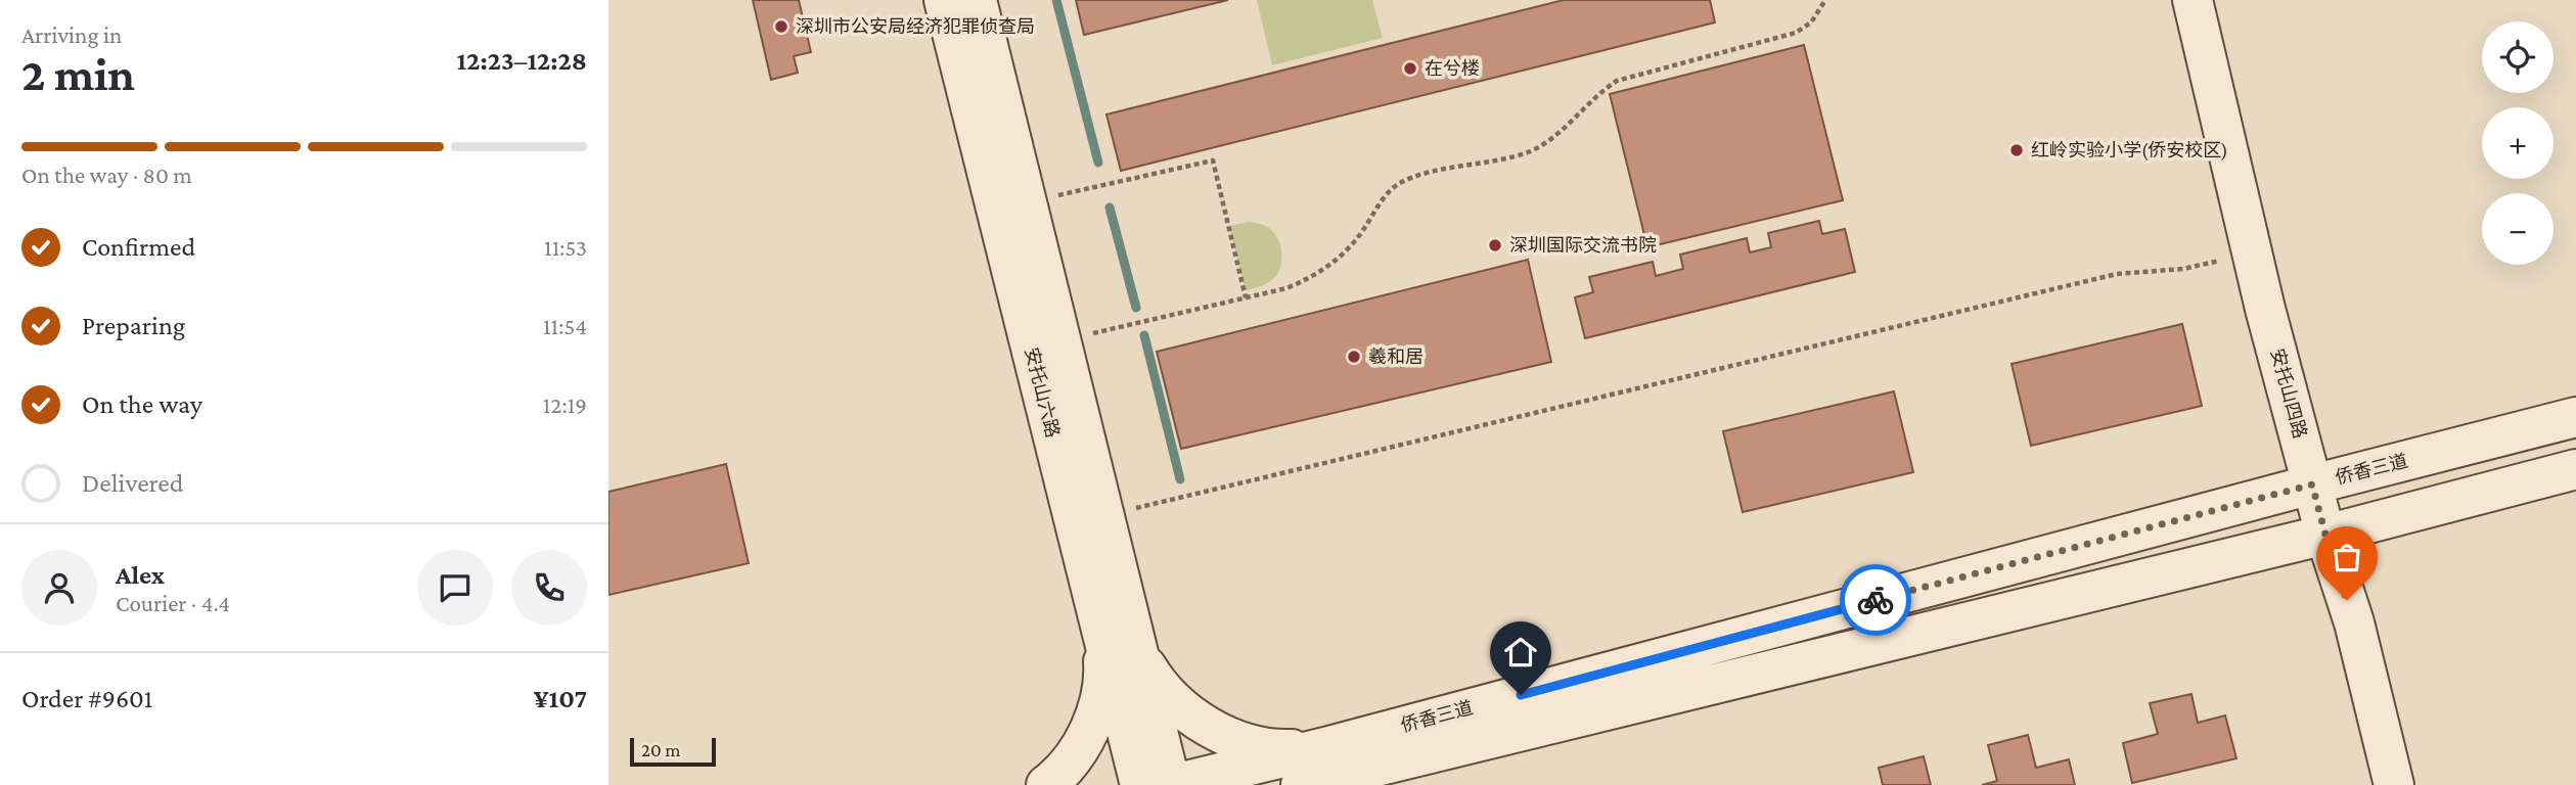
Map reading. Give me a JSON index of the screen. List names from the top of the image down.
{
  "streets": {
    "street": ["安托山六路", "安托山四路", "侨香三道"]
  },
  "crossings": [
    ["安托山六路", "侨香三道"],
    ["安托山四路", "侨香三道"]
  ],
  "places": [
    "深圳市公安局经济犯罪侦查局",
    "在兮楼",
    "红岭实验小学(侨安校区)",
    "深圳国际交流书院",
    "羲和居"
  ],
  "scale_bar": "20 m",
  "page": {
    "heading": ["2 min", "Arriving in", "12:23–12:28"],
    "panel": [
      "Alex",
      "Courier · 4.4",
      "Order #9601",
      "¥107"
    ],
    "map_buttons": ["+", "−"],
    "bar": "On the way · 80 m",
    "list": [
      ["Confirmed", "11:53"],
      ["Preparing", "11:54"],
      ["On the way", "12:19"],
      "Delivered"
    ],
    "scale": "20 m"
  }
}
